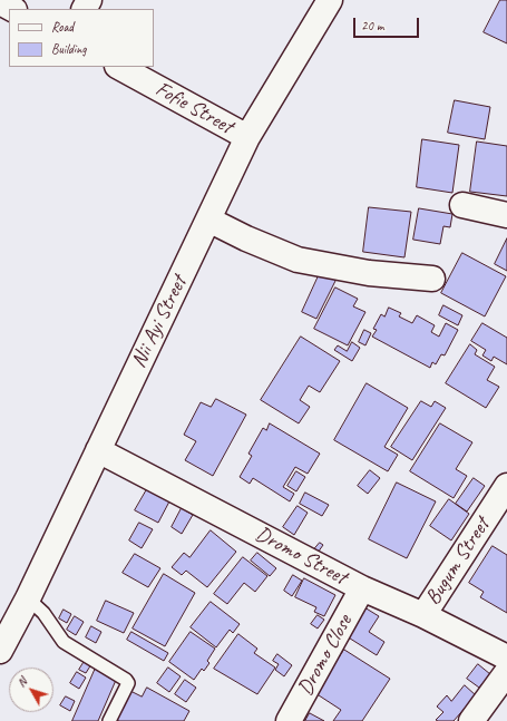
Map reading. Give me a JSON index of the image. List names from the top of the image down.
{
  "streets": {
    "street": [
      "Fofie Street",
      "Nii Ayi Street",
      "Dromo Street",
      "Bugum Street",
      "Dromo Close"
    ]
  },
  "crossings": [
    ["Fofie Street", "Nii Ayi Street"],
    ["Nii Ayi Street", "Dromo Street"],
    ["Dromo Street", "Bugum Street"],
    ["Dromo Street", "Dromo Close"]
  ],
  "legend": ["Road", "Building"],
  "scale_bar": "20 m",
  "north": "top left"
}
